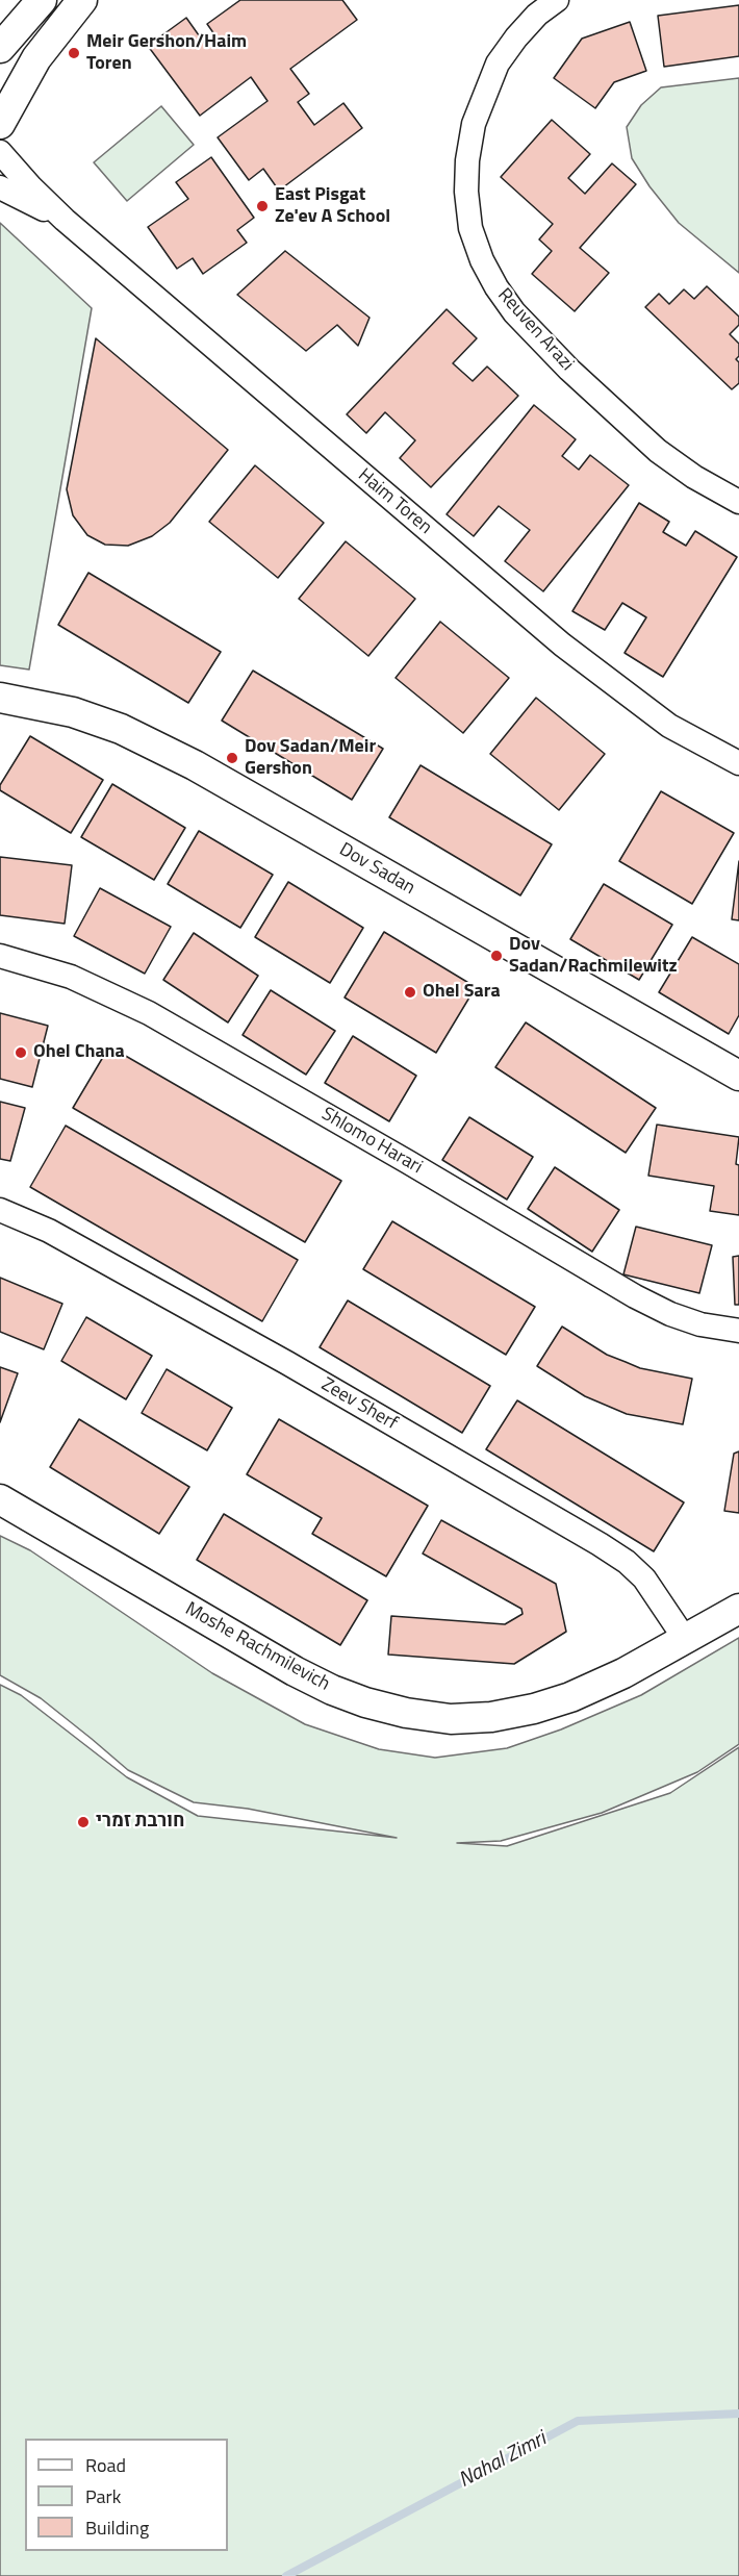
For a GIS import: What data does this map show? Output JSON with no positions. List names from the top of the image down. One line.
{"streets":{"street":["Reuven Arazi","Haim Toren","Dov Sadan","Shlomo Harari","Zeev Sherf","Moshe Rachmilevich"]},"crossings":[["Zeev Sherf","Moshe Rachmilevich"]],"water":["Nahal Zimri"],"places":["Meir Gershon/Haim Toren","East Pisgat Ze'ev A School","Dov Sadan/Meir Gershon","Dov Sadan/Rachmilewitz","Ohel Sara","Ohel Chana","חורבת זמרי"],"legend":["Road","Park","Building"]}
